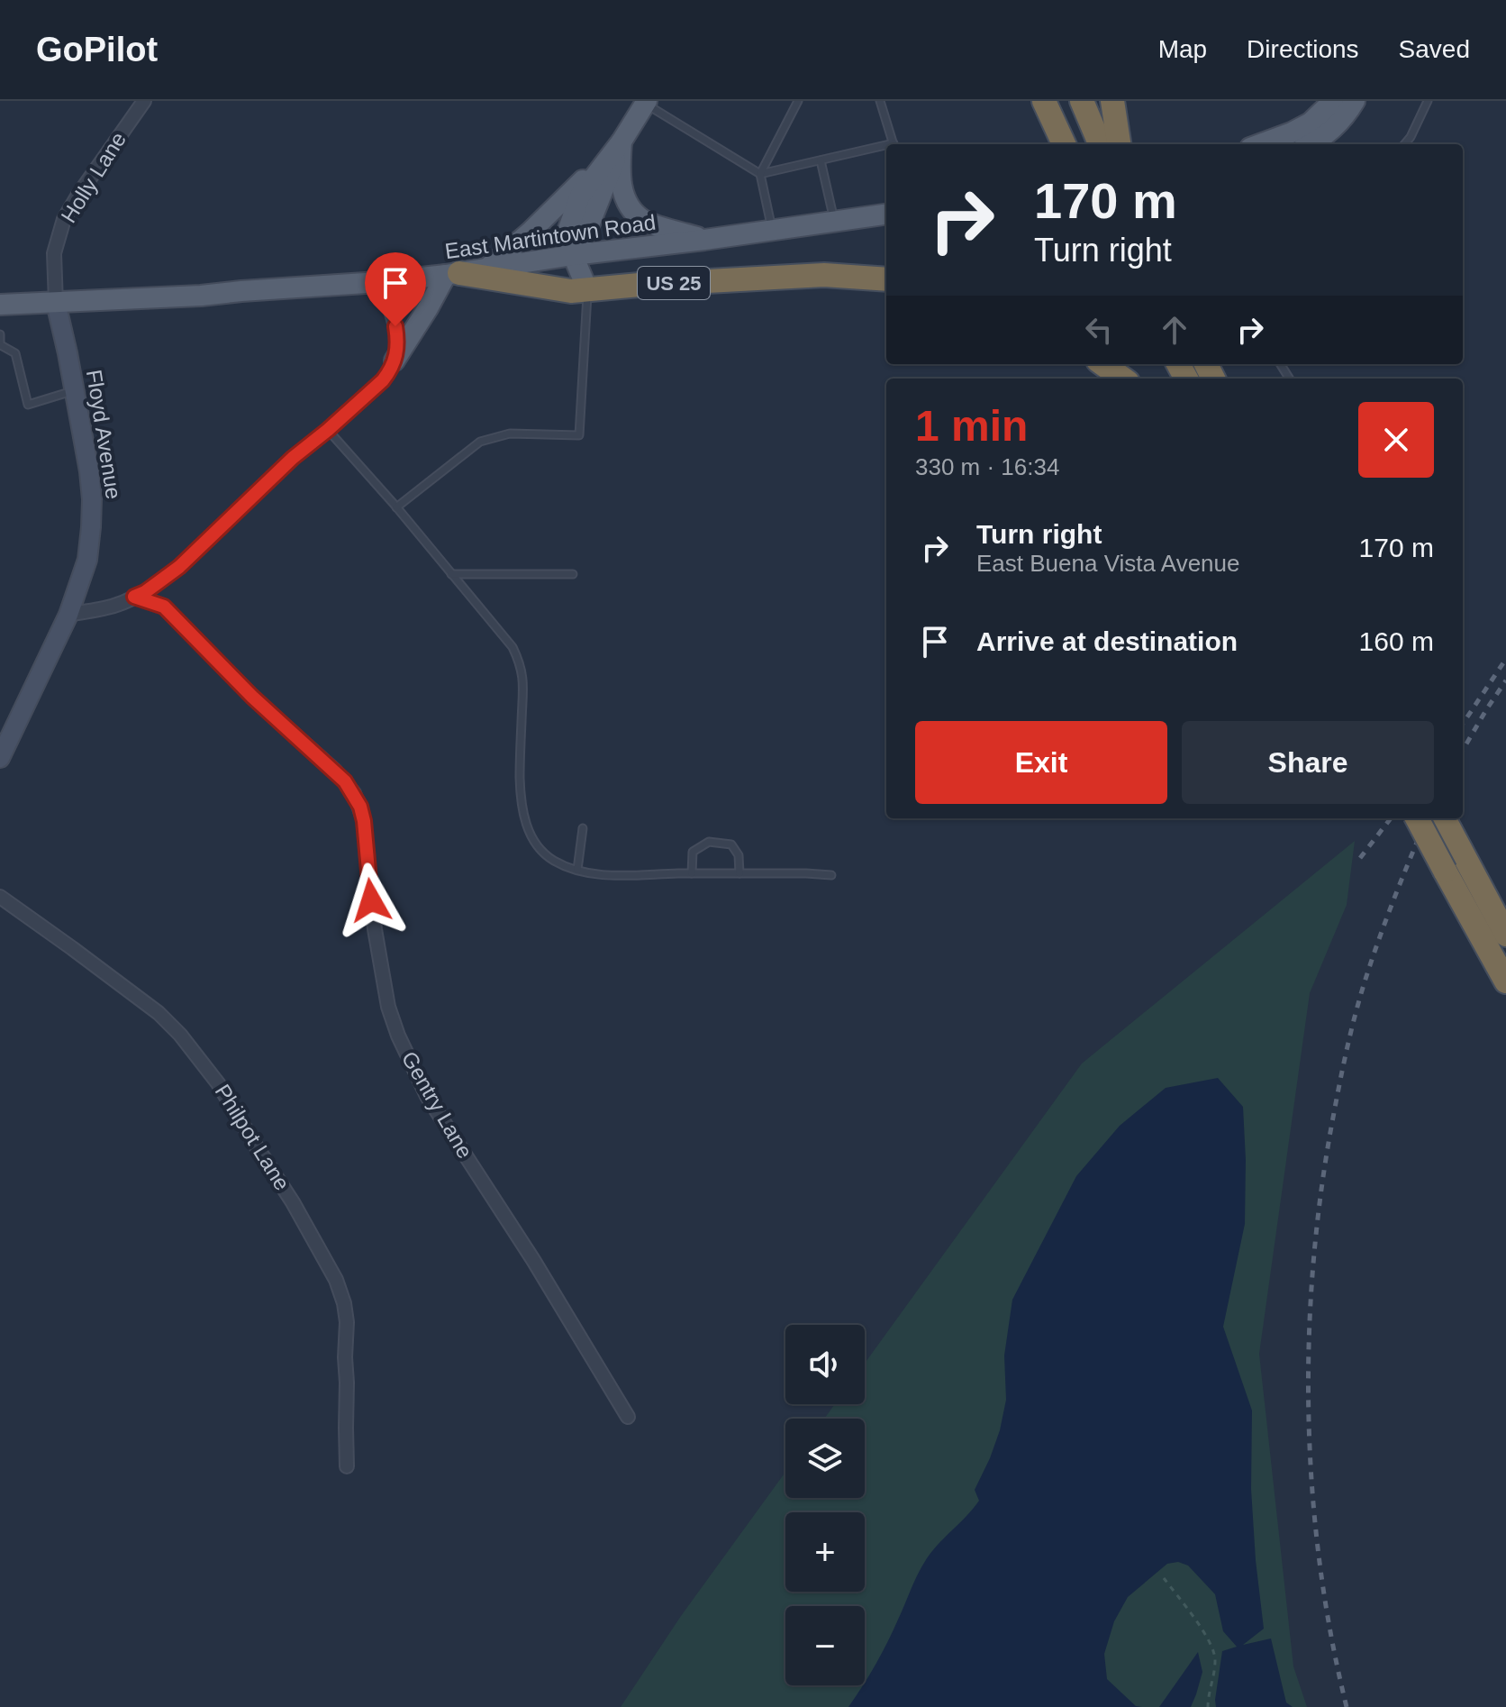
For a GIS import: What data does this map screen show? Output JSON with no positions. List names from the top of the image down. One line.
{"streets":{"highway":["US 25"],"main road":["East Martintown Road","Floyd Avenue"],"street":["Holly Lane","Gentry Lane","Philpot Lane"]},"crossings":[["Holly Lane","East Martintown Road"],["Holly Lane","Floyd Avenue"],["East Martintown Road","US 25"],["East Martintown Road","Floyd Avenue"]],"page":{"header":"GoPilot","nav":["Map","Directions","Saved"],"turn":["170 m","Turn right"],"heading":["1 min","330 m · 16:34"],"list":[{"name":"Turn right","note":"East Buena Vista Avenue","value":"170 m"},{"name":"Arrive at destination","value":"160 m"}],"buttons":["Exit","Share"],"map_buttons":["+","−"]}}
